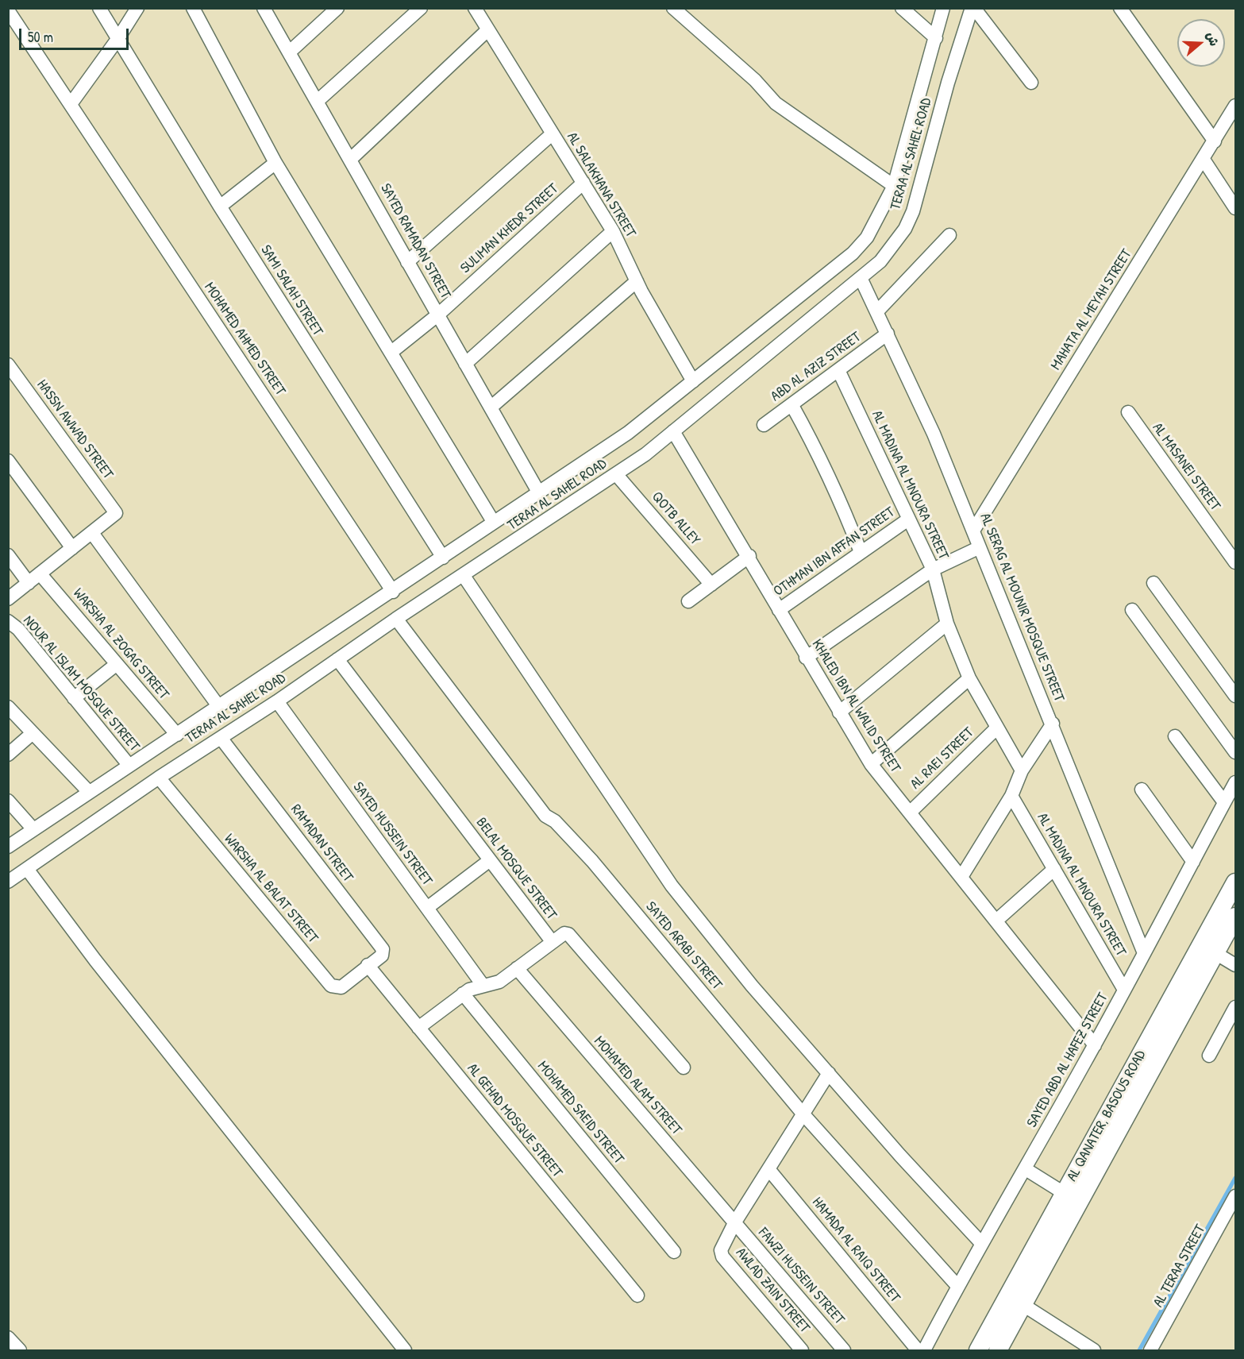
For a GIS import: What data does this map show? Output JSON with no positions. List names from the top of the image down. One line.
{"streets":{"main road":["AL QANATER, BASOUS ROAD"],"street":["TERAA AL SAHEL ROAD","AL SALAKHANA STREET","SULIMAN KHEDR STREET","SAYED RAMADAN STREET","SAMI SALAH STREET","MAHATA AL MEYAH STREET","MOHAMED AHMED STREET","ABD AL AZIZ STREET","HASSN AWWAD STREET","AL MASANEI STREET","AL MADINA AL MNOURA STREET","QOTB ALLEY","OTHMAN IBN AFFAN STREET","AL SERAG AL MOUNIR MOSQUE STREET","WARSHA AL ZOGAG STREET","NOUR AL ISLAM MOSQUE STREET","KHALED IBN AL WALID STREET","AL RAEI STREET","SAYED HUSSEIN STREET","RAMADAN STREET","BELAL MOSQUE STREET","WARSHA AL BALAT STREET","SAYED ARABI STREET","SAYED ABD AL HAFEZ STREET","MOHAMED ALAM STREET","MOHAMED SAEID STREET","AL GEHAD MOSQUE STREET","HAMADA AL RAIQ STREET","AL TERAA STREET","FAWZI HUSSEIN STREET","AWLAD ZAIN STREET"]},"crossings":[["TERAA AL SAHEL ROAD","AL SALAKHANA STREET"],["TERAA AL SAHEL ROAD","SAYED RAMADAN STREET"],["TERAA AL SAHEL ROAD","SAMI SALAH STREET"],["TERAA AL SAHEL ROAD","MOHAMED AHMED STREET"],["TERAA AL SAHEL ROAD","QOTB ALLEY"],["TERAA AL SAHEL ROAD","AL SERAG AL MOUNIR MOSQUE STREET"],["TERAA AL SAHEL ROAD","WARSHA AL ZOGAG STREET"],["TERAA AL SAHEL ROAD","NOUR AL ISLAM MOSQUE STREET"],["TERAA AL SAHEL ROAD","KHALED IBN AL WALID STREET"],["TERAA AL SAHEL ROAD","SAYED HUSSEIN STREET"],["TERAA AL SAHEL ROAD","RAMADAN STREET"],["TERAA AL SAHEL ROAD","BELAL MOSQUE STREET"],["TERAA AL SAHEL ROAD","WARSHA AL BALAT STREET"],["TERAA AL SAHEL ROAD","SAYED ARABI STREET"],["AL SALAKHANA STREET","SULIMAN KHEDR STREET"],["SULIMAN KHEDR STREET","SAYED RAMADAN STREET"],["MAHATA AL MEYAH STREET","AL SERAG AL MOUNIR MOSQUE STREET"],["ABD AL AZIZ STREET","AL MADINA AL MNOURA STREET"],["ABD AL AZIZ STREET","AL SERAG AL MOUNIR MOSQUE STREET"],["AL MADINA AL MNOURA STREET","OTHMAN IBN AFFAN STREET"],["AL MADINA AL MNOURA STREET","AL RAEI STREET"],["AL MADINA AL MNOURA STREET","SAYED ABD AL HAFEZ STREET"],["OTHMAN IBN AFFAN STREET","KHALED IBN AL WALID STREET"],["AL SERAG AL MOUNIR MOSQUE STREET","SAYED ABD AL HAFEZ STREET"],["KHALED IBN AL WALID STREET","AL RAEI STREET"],["KHALED IBN AL WALID STREET","SAYED ABD AL HAFEZ STREET"],["RAMADAN STREET","WARSHA AL BALAT STREET"],["RAMADAN STREET","AL GEHAD MOSQUE STREET"],["WARSHA AL BALAT STREET","AL GEHAD MOSQUE STREET"],["SAYED ARABI STREET","SAYED ABD AL HAFEZ STREET"],["MOHAMED ALAM STREET","FAWZI HUSSEIN STREET"],["MOHAMED ALAM STREET","AWLAD ZAIN STREET"],["FAWZI HUSSEIN STREET","AWLAD ZAIN STREET"]],"scale_bar":"50 m","north":"right"}
